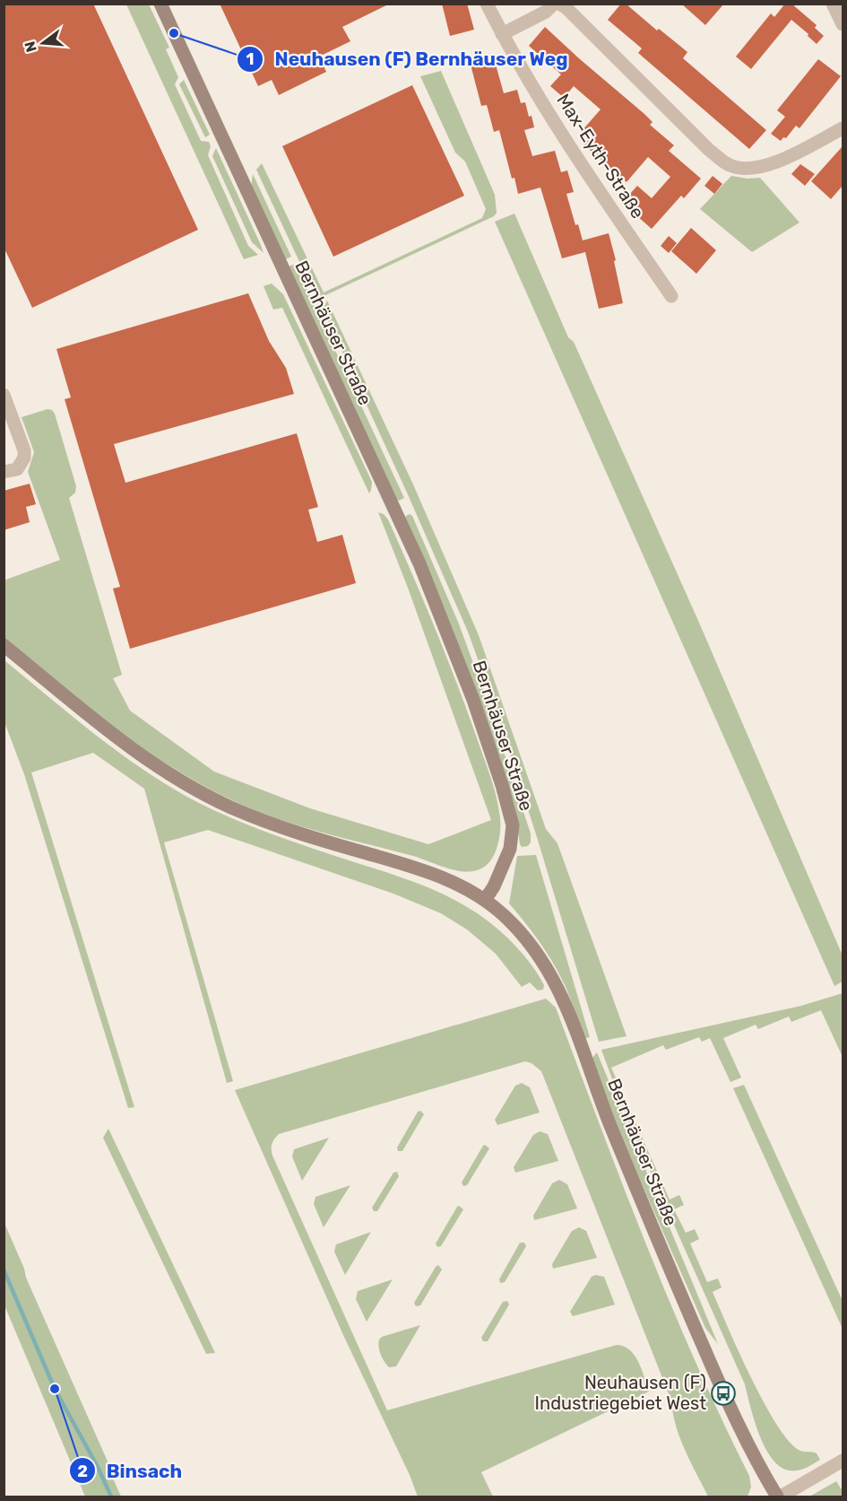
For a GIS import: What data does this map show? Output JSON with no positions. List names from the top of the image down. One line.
{"streets":{"main road":["Bernhäuser Straße"],"street":["Max-Eyth-Straße"]},"places":{"other":["Neuhausen (F) Bernhäuser Weg","Binsach"],"bus stop":["Neuhausen (F) Industriegebiet West"]},"north":"left"}
